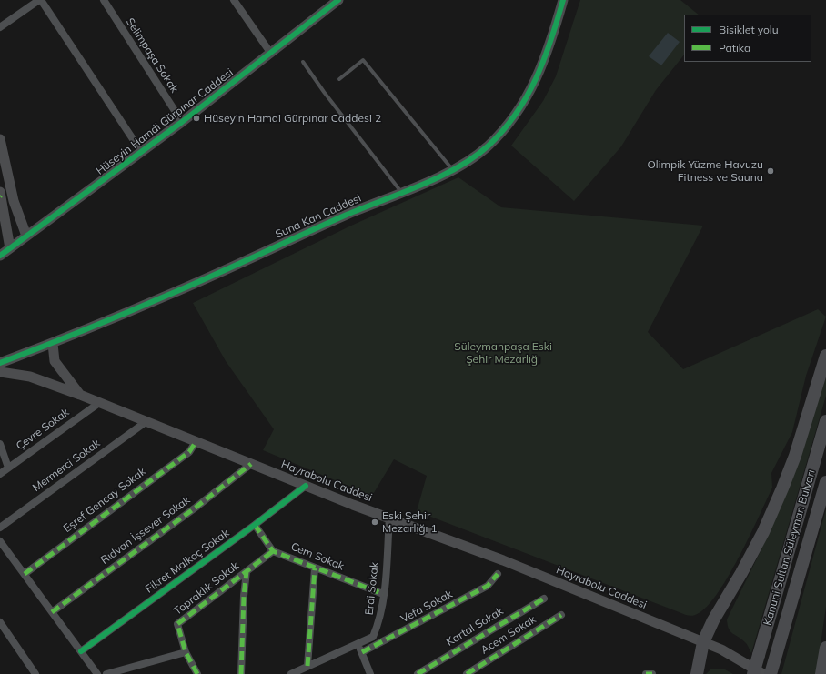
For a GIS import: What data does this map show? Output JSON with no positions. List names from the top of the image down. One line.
{"streets":{"highway":["Kanuni Sultan Süleyman Bulvarı"],"street":["Selimpaşa Sokak","Hüseyin Hamdi Gürpınar Caddesi","Suna Kan Caddesi","Çevre Sokak","Mermerci Sokak","Hayrabolu Caddesi","Eşref Gencay Sokak","Rıdvan İşsever Sokak","Cem Sokak","Fikret Malkoç Sokak","Topraklık Sokak","Erdi Sokak","Vefa Sokak","Kartal Sokak","Acem Sokak"]},"crossings":[["Selimpaşa Sokak","Hüseyin Hamdi Gürpınar Caddesi"],["Çevre Sokak","Hayrabolu Caddesi"],["Mermerci Sokak","Hayrabolu Caddesi"],["Hayrabolu Caddesi","Eşref Gencay Sokak"],["Hayrabolu Caddesi","Rıdvan İşsever Sokak"],["Hayrabolu Caddesi","Fikret Malkoç Sokak"],["Hayrabolu Caddesi","Erdi Sokak"],["Cem Sokak","Fikret Malkoç Sokak"],["Cem Sokak","Topraklık Sokak"],["Cem Sokak","Erdi Sokak"]],"parks":["Süleymanpaşa Eski Şehir Mezarlığı"],"places":["Hüseyin Hamdi Gürpınar Caddesi 2","Olimpik Yüzme Havuzu Fitness ve Sauna","Eski Şehir Mezarlığı 1"],"legend":["Bisiklet yolu","Patika"]}
